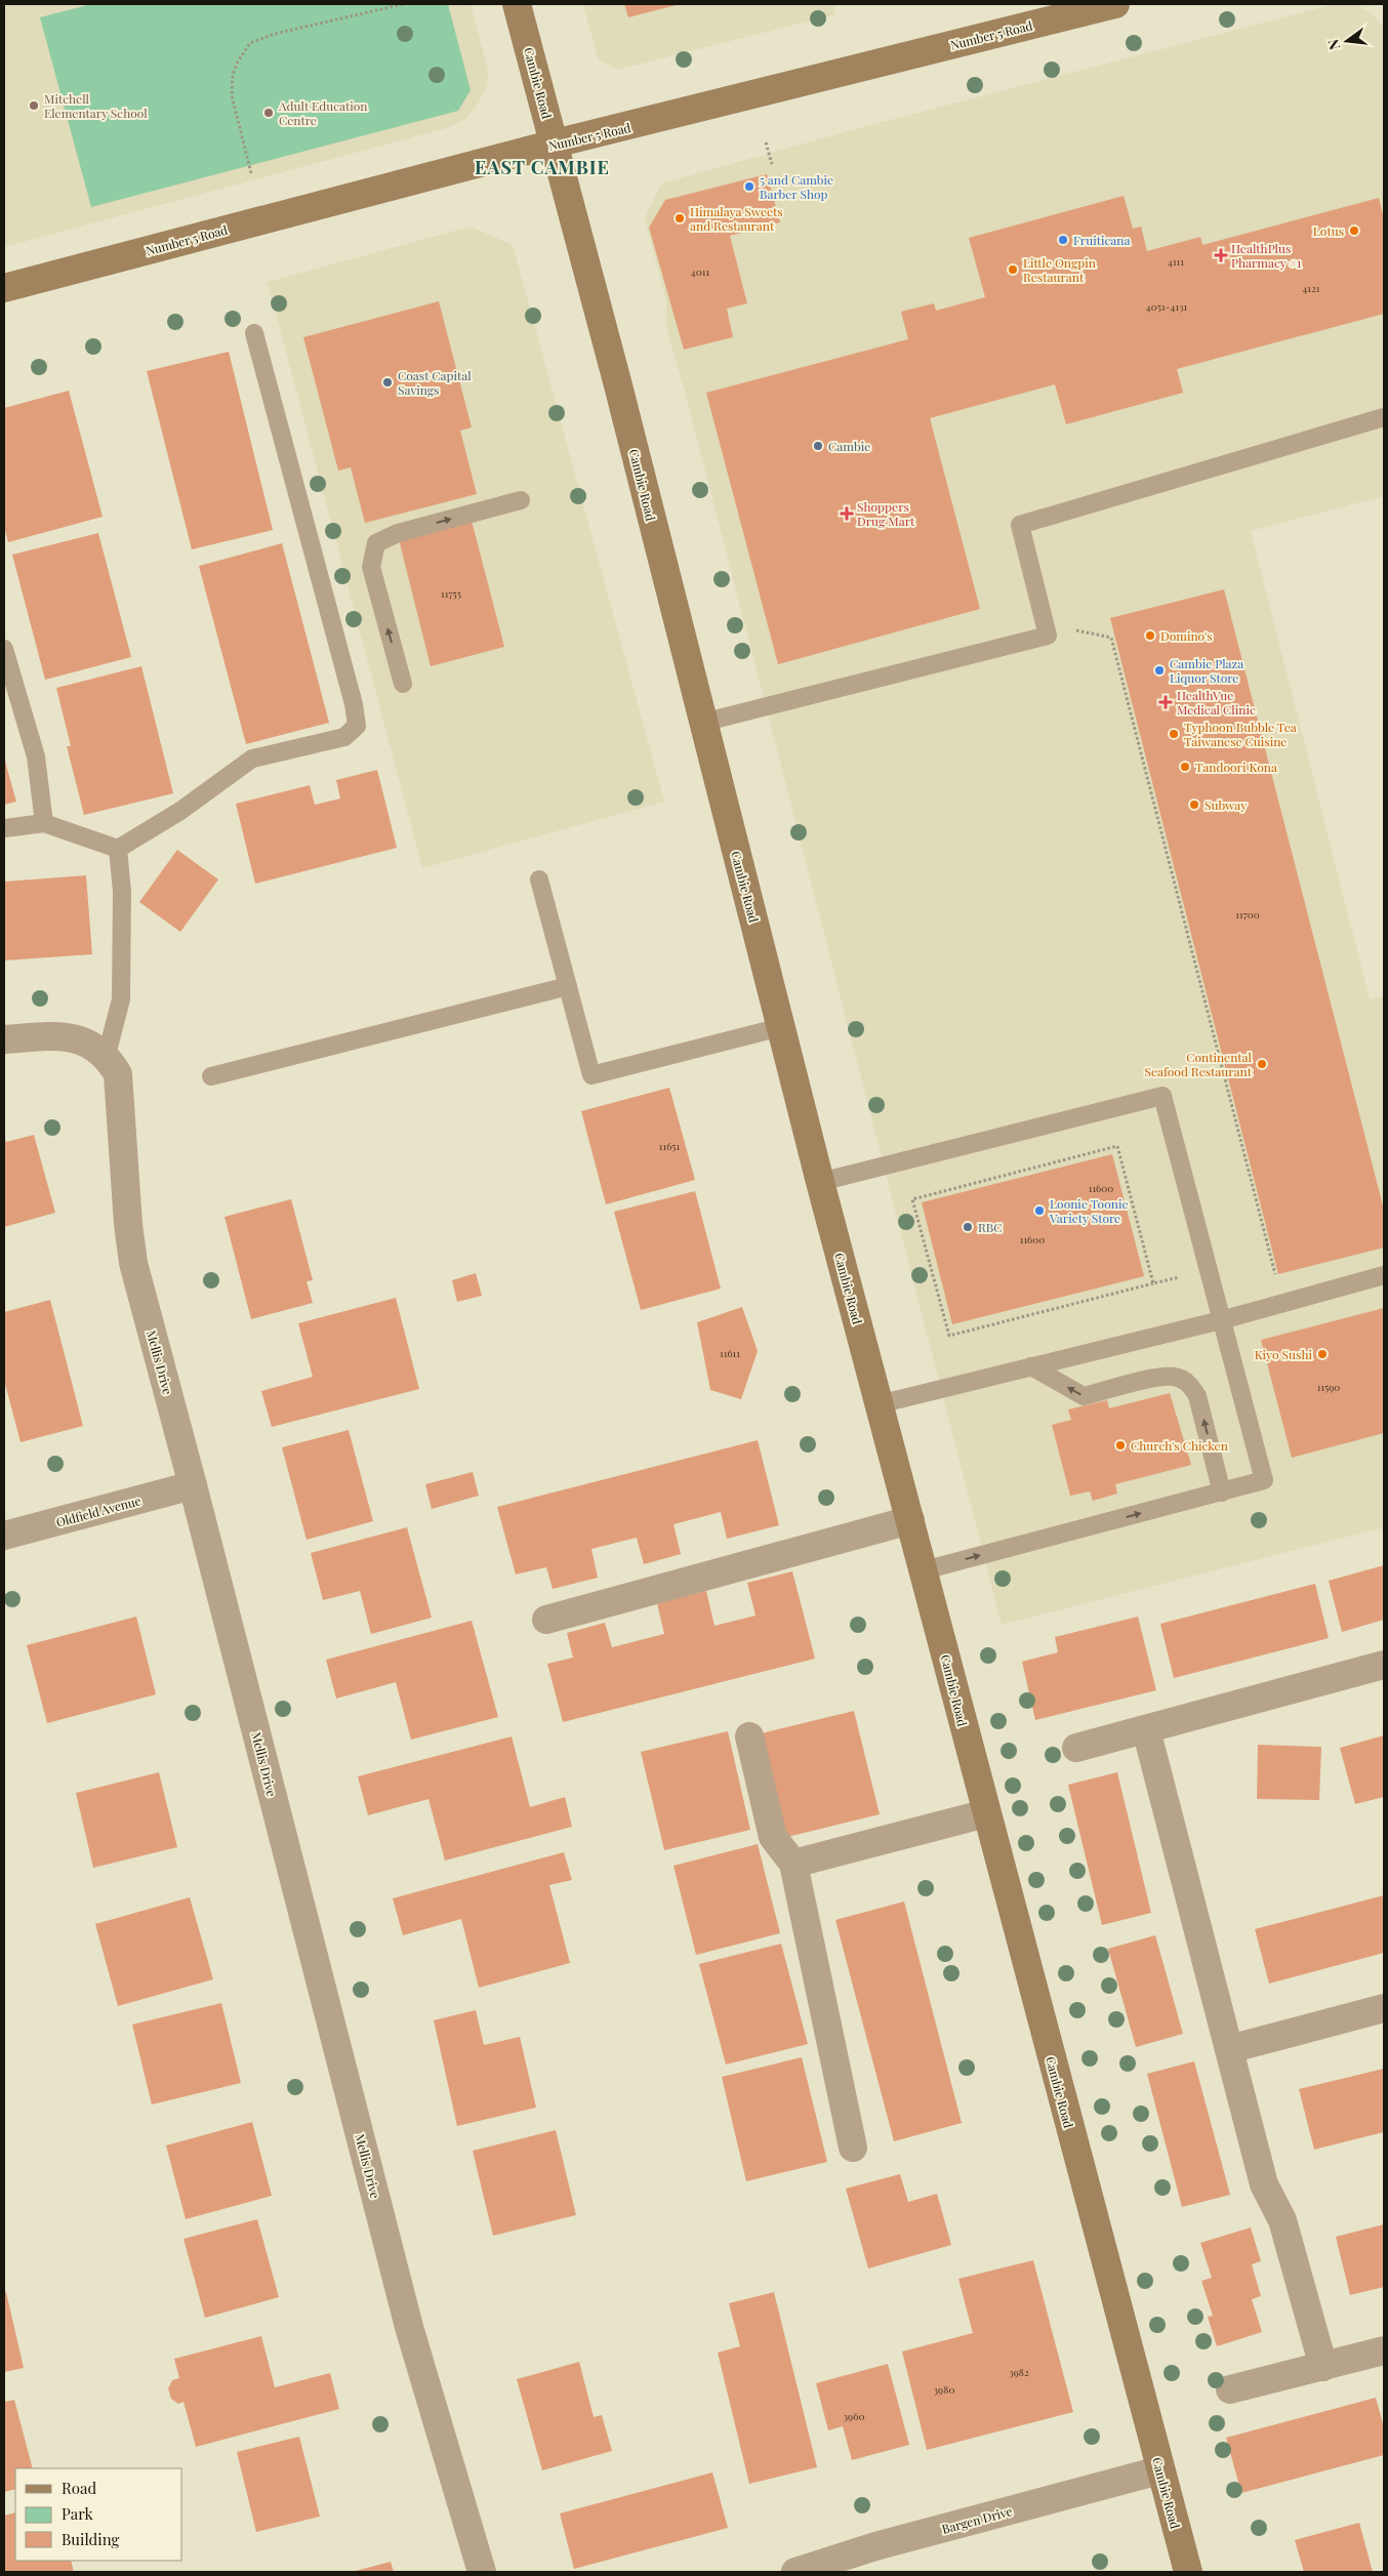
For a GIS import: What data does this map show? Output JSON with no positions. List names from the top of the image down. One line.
{"streets":{"main road":["Number 5 Road","Cambie Road"],"street":["Mellis Drive","Oldfield Avenue","Bargen Drive"]},"crossings":[["Number 5 Road","Cambie Road"],["Cambie Road","Bargen Drive"],["Mellis Drive","Oldfield Avenue"]],"districts":["EAST CAMBIE"],"places":{"other":["Mitchell Elementary School","Adult Education Centre","5 and Cambie Barber Shop","Himalaya Sweets and Restaurant","Lotus","Fruiticana","Little Ongpin Restaurant","Coast Capital Savings","Cambie","Domino's","Cambie Plaza Liquor Store","Typhoon Bubble Tea Taiwanese Cuisine","Tandoori Kona","Subway","Continental Seafood Restaurant","Loonie Toonie Variety Store","RBC","Kiyo Sushi","Church's Chicken"],"health":["HealthPlus Pharmacy #1","Shoppers Drug Mart","HealthVue Medical Clinic"]},"house_numbers":["4111","4011","4121","4051-4131","11755","11700","11651","11600","11600","11611","11590","3982","3980","3960"],"legend":["Road","Park","Building"],"north":"left"}
